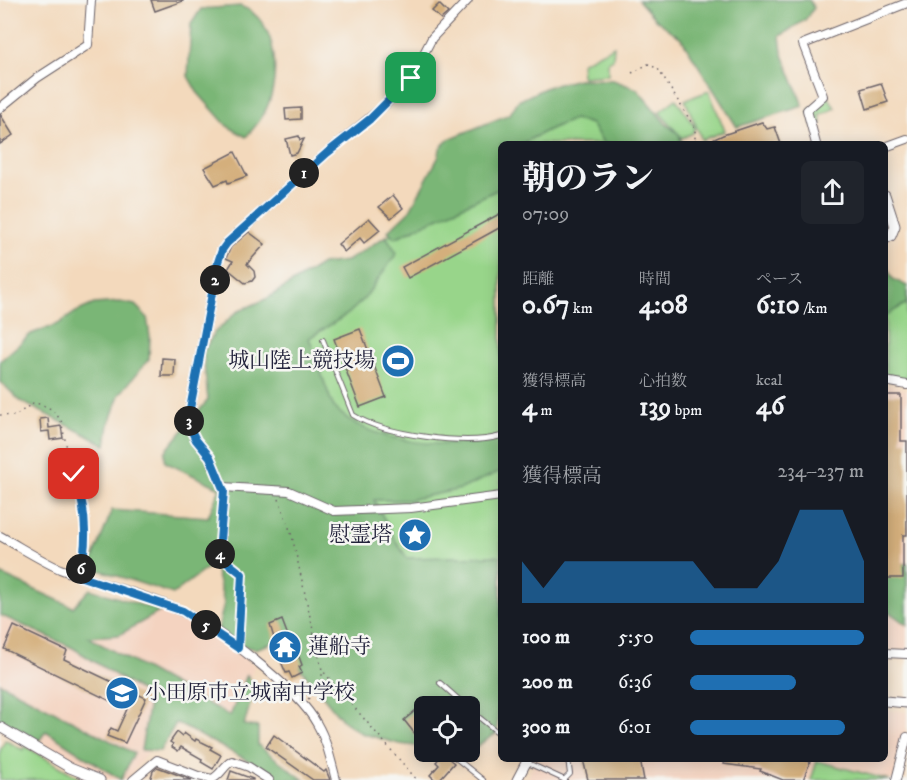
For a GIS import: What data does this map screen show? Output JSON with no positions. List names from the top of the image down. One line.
{"places":{"sports":["城山陸上競技場"],"place":["慰霊塔"],"temple":["蓮船寺"],"school or university":["小田原市立城南中学校"]},"page":{"heading":["朝のラン","07:09"],"pins":["1","2","3","4","6","5"],"stats":[["距離","0.67 km"],["時間","4:08"],["ペース","6:10 /km"],["獲得標高","4 m"],["心拍数","139 bpm"],["kcal","46"]],"chart":["獲得標高","234–237 m"],"list":[{"name":"100 m","note":"5:50"},{"name":"200 m","note":"6:36"},{"name":"300 m","note":"6:01"}]}}
